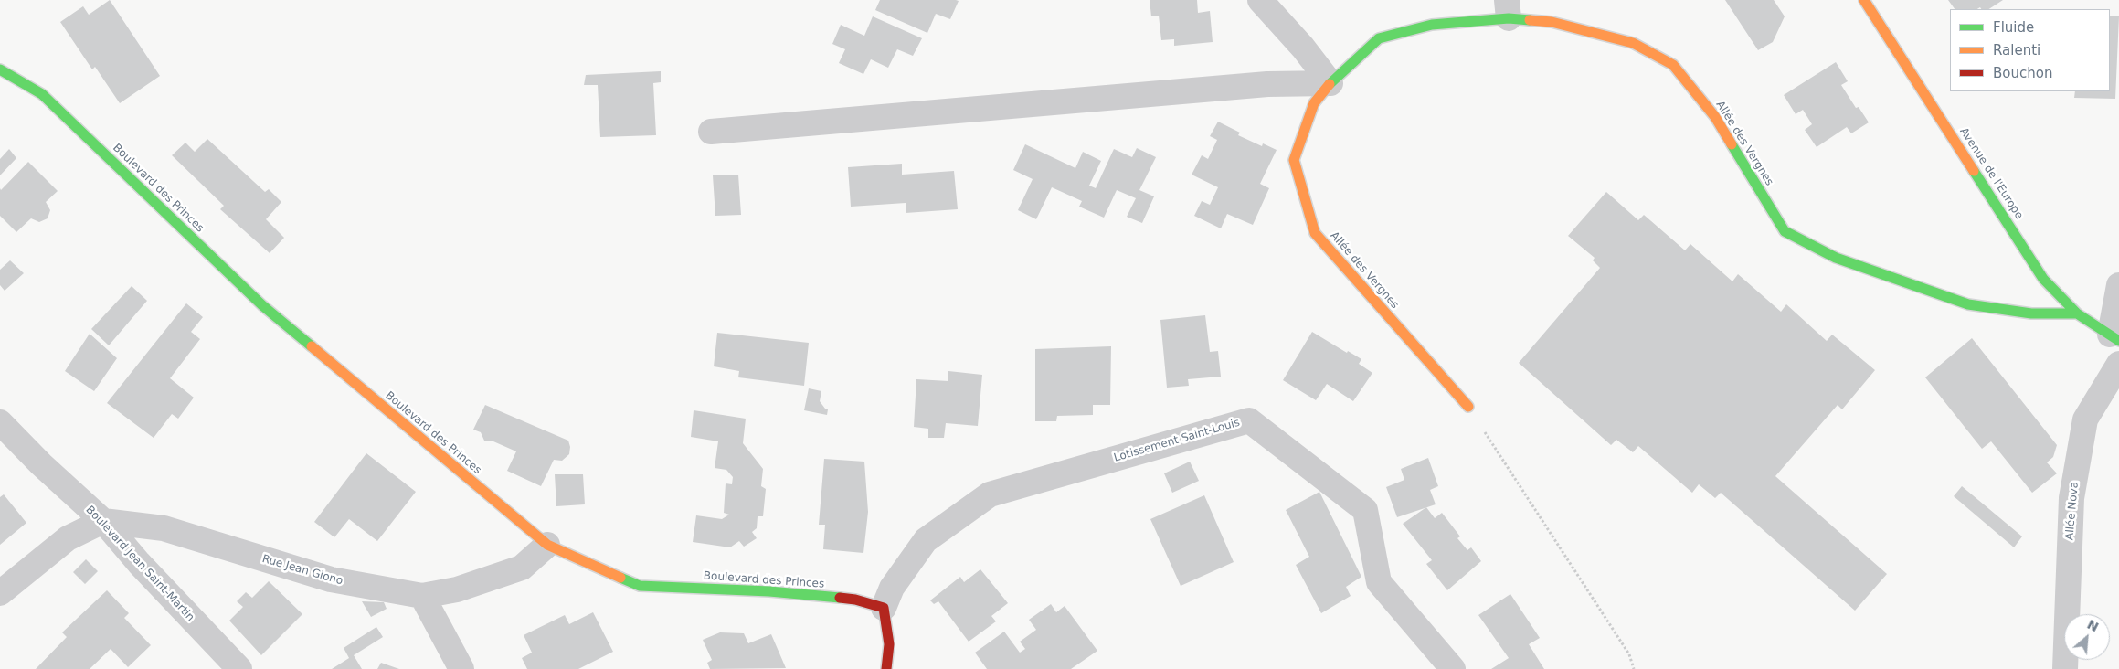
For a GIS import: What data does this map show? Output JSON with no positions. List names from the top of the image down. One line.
{"streets":{"street":["Allée des Vergnes","Avenue de l'Europe","Boulevard des Princes","Lotissement Saint-Louis","Allée Nova","Boulevard Jean Saint-Martin","Rue Jean Giono"]},"crossings":[["Allée des Vergnes","Avenue de l'Europe"],["Boulevard des Princes","Lotissement Saint-Louis"],["Boulevard des Princes","Rue Jean Giono"],["Boulevard Jean Saint-Martin","Rue Jean Giono"]],"legend":["Fluide","Ralenti","Bouchon"],"north":"top right"}
